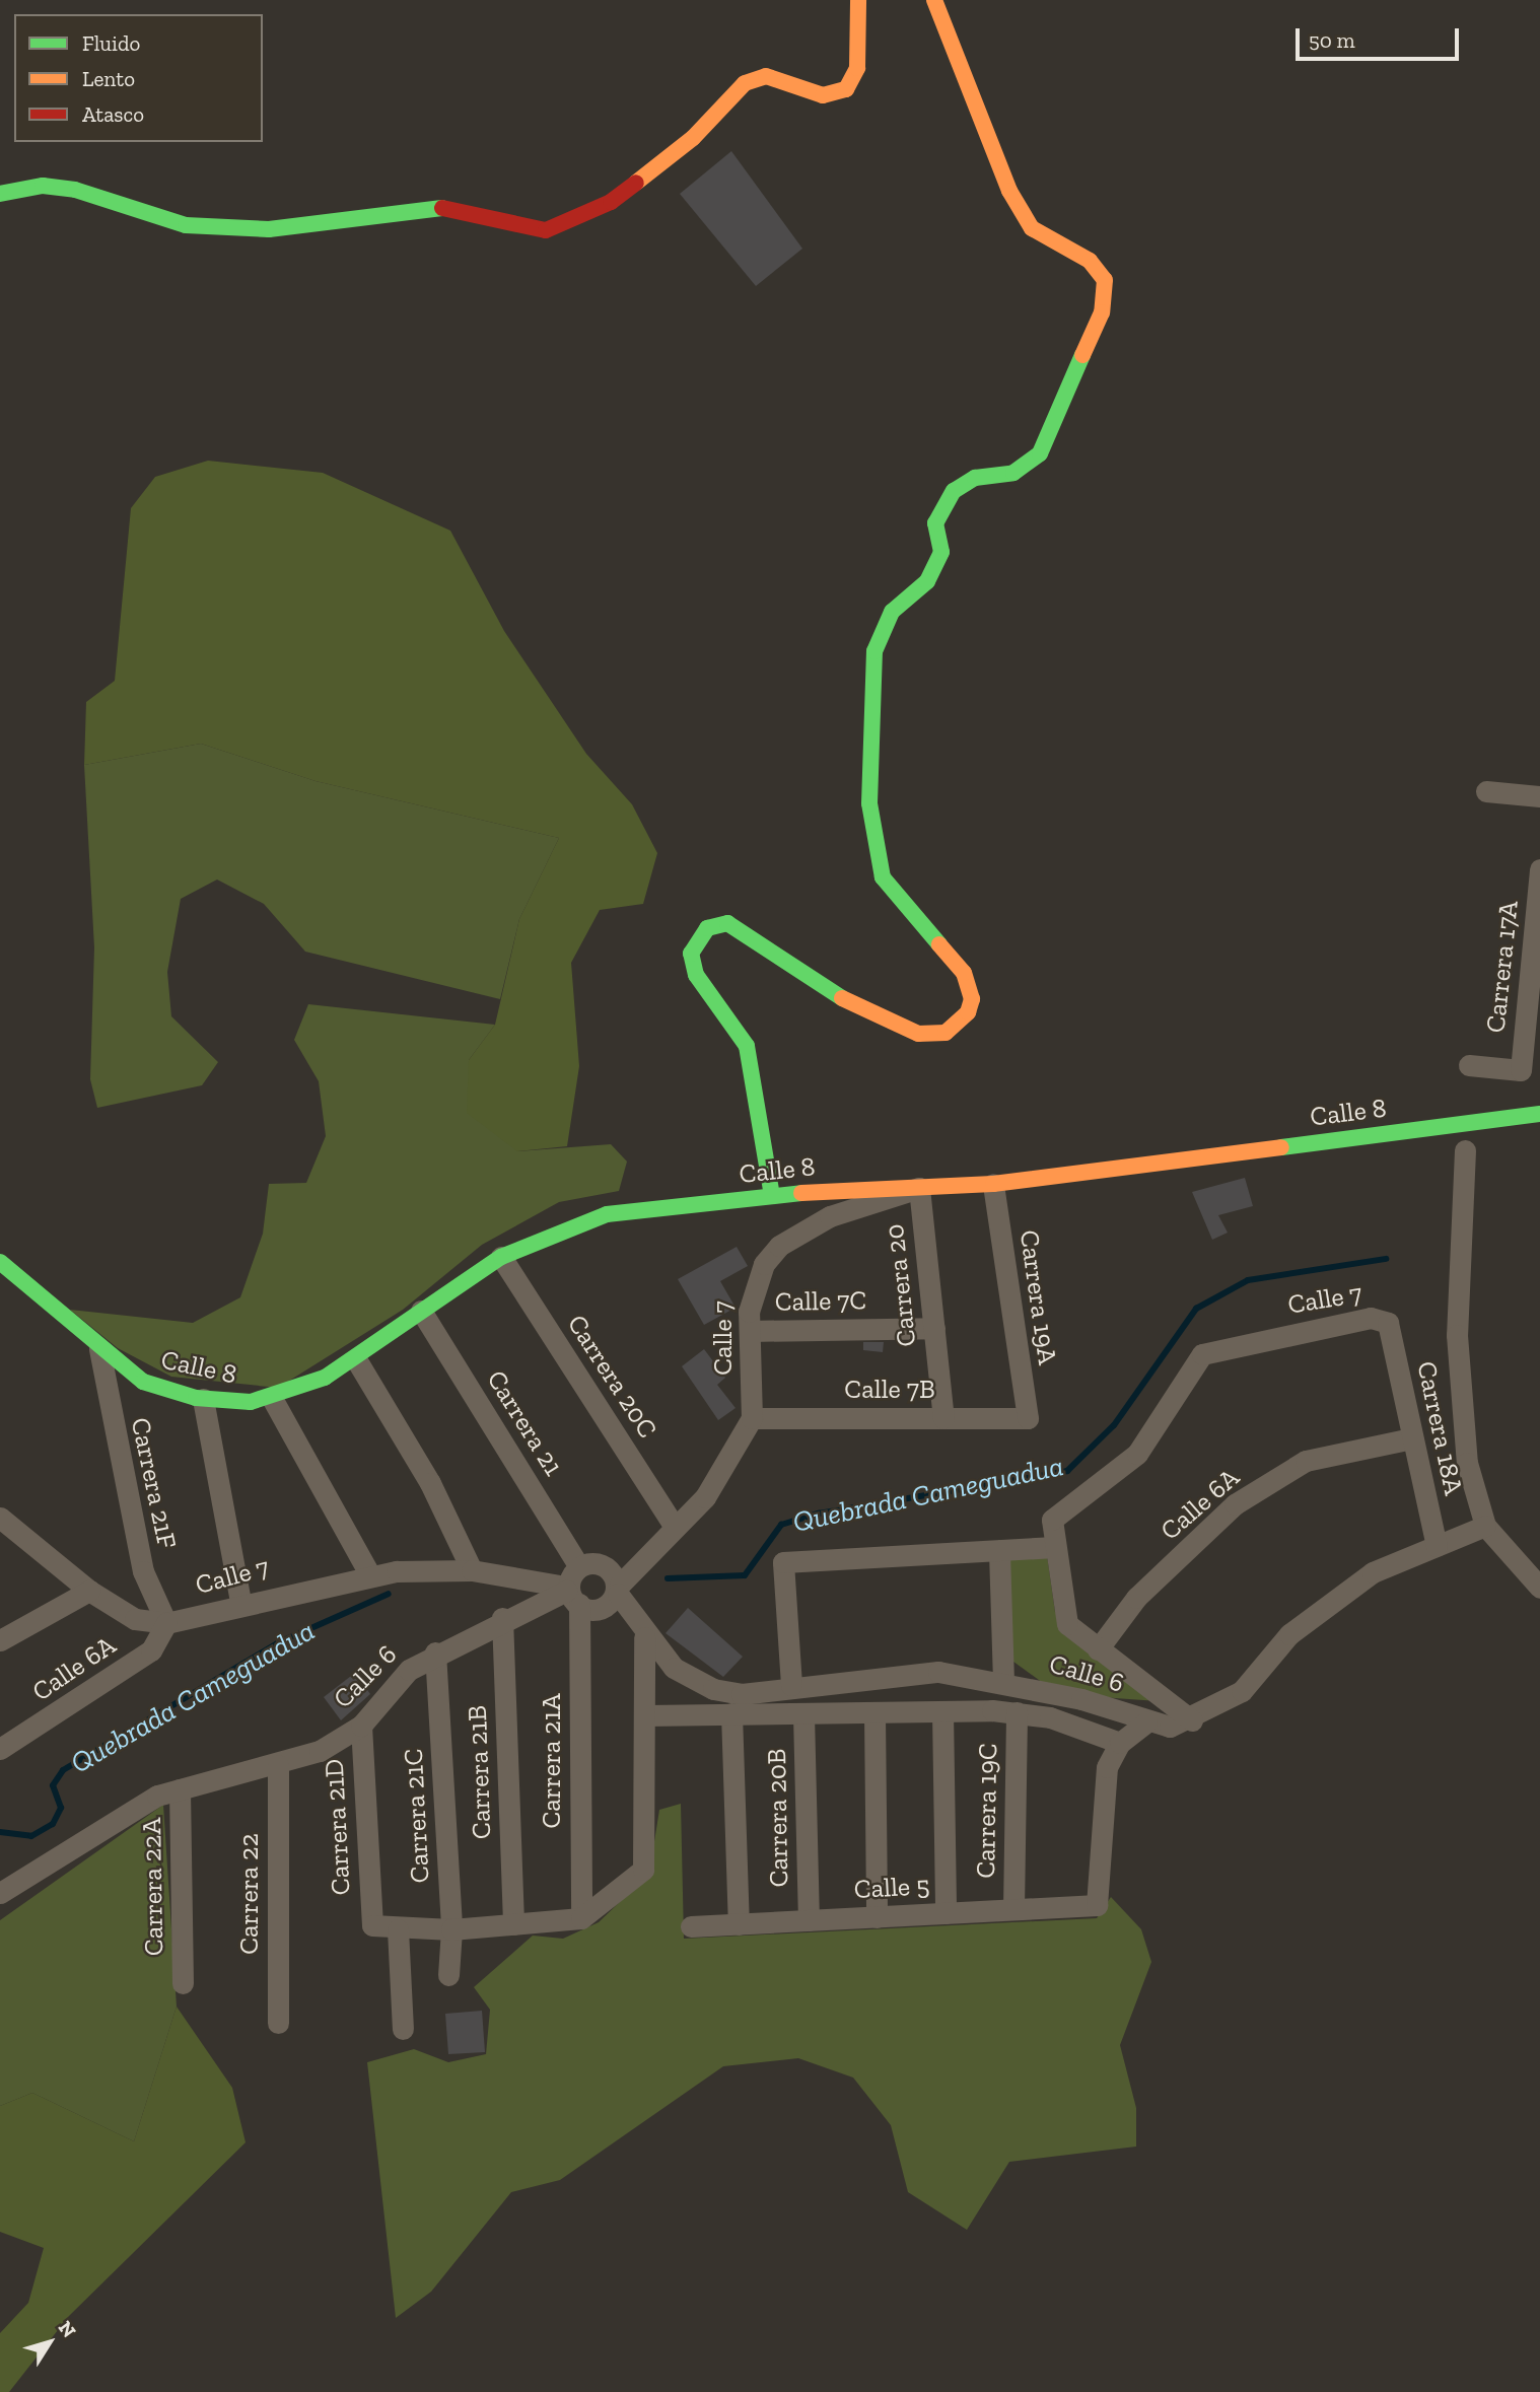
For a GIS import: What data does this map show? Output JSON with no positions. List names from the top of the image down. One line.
{"streets":{"street":["Carrera 17A","Calle 8","Carrera 20","Carrera 19A","Calle 7","Calle 7C","Carrera 20C","Calle 7B","Carrera 21","Carrera 18A","Carrera 21F","Calle 6A","Calle 6","Carrera 21A","Carrera 21B","Carrera 19C","Carrera 21C","Carrera 20B","Carrera 21D","Carrera 22A","Calle 5","Carrera 22"]},"crossings":[["Calle 8","Carrera 20"],["Calle 8","Carrera 19A"],["Calle 8","Calle 7"],["Calle 8","Carrera 20C"],["Calle 8","Carrera 21"],["Calle 8","Carrera 21F"],["Carrera 20","Calle 7"],["Carrera 20","Calle 7C"],["Carrera 20","Calle 7B"],["Carrera 19A","Calle 7B"],["Calle 7","Calle 7C"],["Calle 7","Carrera 20C"],["Calle 7","Calle 7B"],["Calle 7","Carrera 18A"],["Calle 7","Carrera 21F"],["Calle 7","Calle 6A"],["Calle 7","Calle 6"],["Calle 7","Carrera 21A"],["Carrera 18A","Calle 6A"],["Carrera 18A","Calle 6"],["Carrera 21F","Calle 6A"],["Calle 6","Carrera 21A"],["Calle 6","Carrera 21B"],["Calle 6","Carrera 21C"],["Calle 6","Carrera 21D"],["Calle 6","Carrera 22A"],["Calle 6","Carrera 22"],["Carrera 19C","Calle 5"],["Carrera 20B","Calle 5"]],"water":["Quebrada Cameguadua"],"legend":["Fluido","Lento","Atasco"],"scale_bar":"50 m","north":"top right"}
